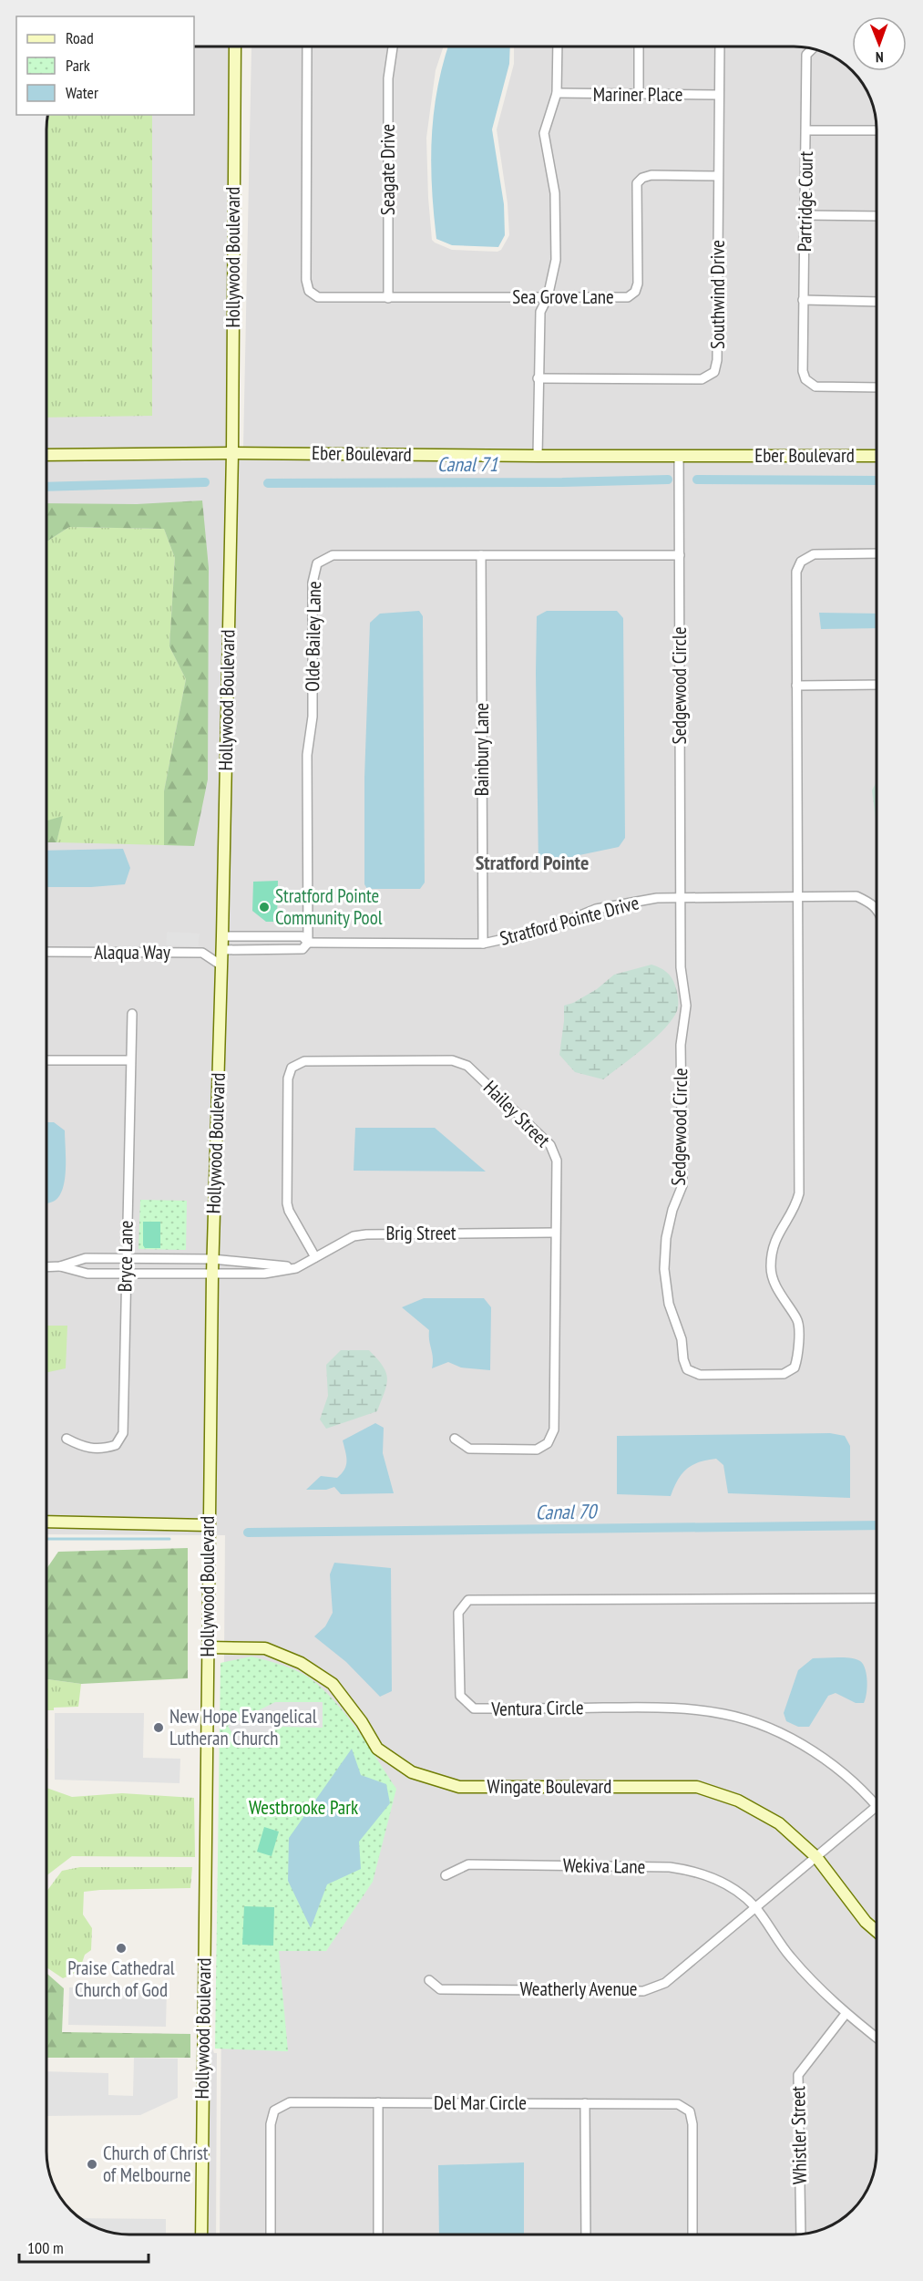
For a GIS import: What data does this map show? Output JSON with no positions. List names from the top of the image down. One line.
{"streets":{"street":["Mariner Place","Seagate Drive","Partridge Court","Hollywood Boulevard","Southwind Drive","Sea Grove Lane","Eber Boulevard","Olde Bailey Lane","Sedgewood Circle","Bainbury Lane","Stratford Pointe Drive","Alaqua Way","Hailey Street","Brig Street","Bryce Lane","Ventura Circle","Wingate Boulevard","Wekiva Lane","Weatherly Avenue","Del Mar Circle","Whistler Street"]},"crossings":[["Mariner Place","Southwind Drive"],["Seagate Drive","Sea Grove Lane"],["Hollywood Boulevard","Eber Boulevard"],["Hollywood Boulevard","Alaqua Way"],["Hollywood Boulevard","Brig Street"],["Hollywood Boulevard","Wingate Boulevard"],["Southwind Drive","Sea Grove Lane"],["Eber Boulevard","Sedgewood Circle"],["Olde Bailey Lane","Sedgewood Circle"],["Olde Bailey Lane","Bainbury Lane"],["Olde Bailey Lane","Stratford Pointe Drive"],["Sedgewood Circle","Stratford Pointe Drive"],["Bainbury Lane","Stratford Pointe Drive"],["Hailey Street","Brig Street"],["Brig Street","Bryce Lane"],["Ventura Circle","Weatherly Avenue"],["Wingate Boulevard","Weatherly Avenue"],["Wekiva Lane","Weatherly Avenue"]],"districts":["Stratford Pointe"],"water":["Canal 71","Canal 70"],"parks":["Westbrooke Park"],"places":["Stratford Pointe Community Pool","New Hope Evangelical Lutheran Church","Praise Cathedral Church of God","Church of Christ of Melbourne"],"legend":["Road","Park","Water"],"scale_bar":"100 m","north":"bottom"}
